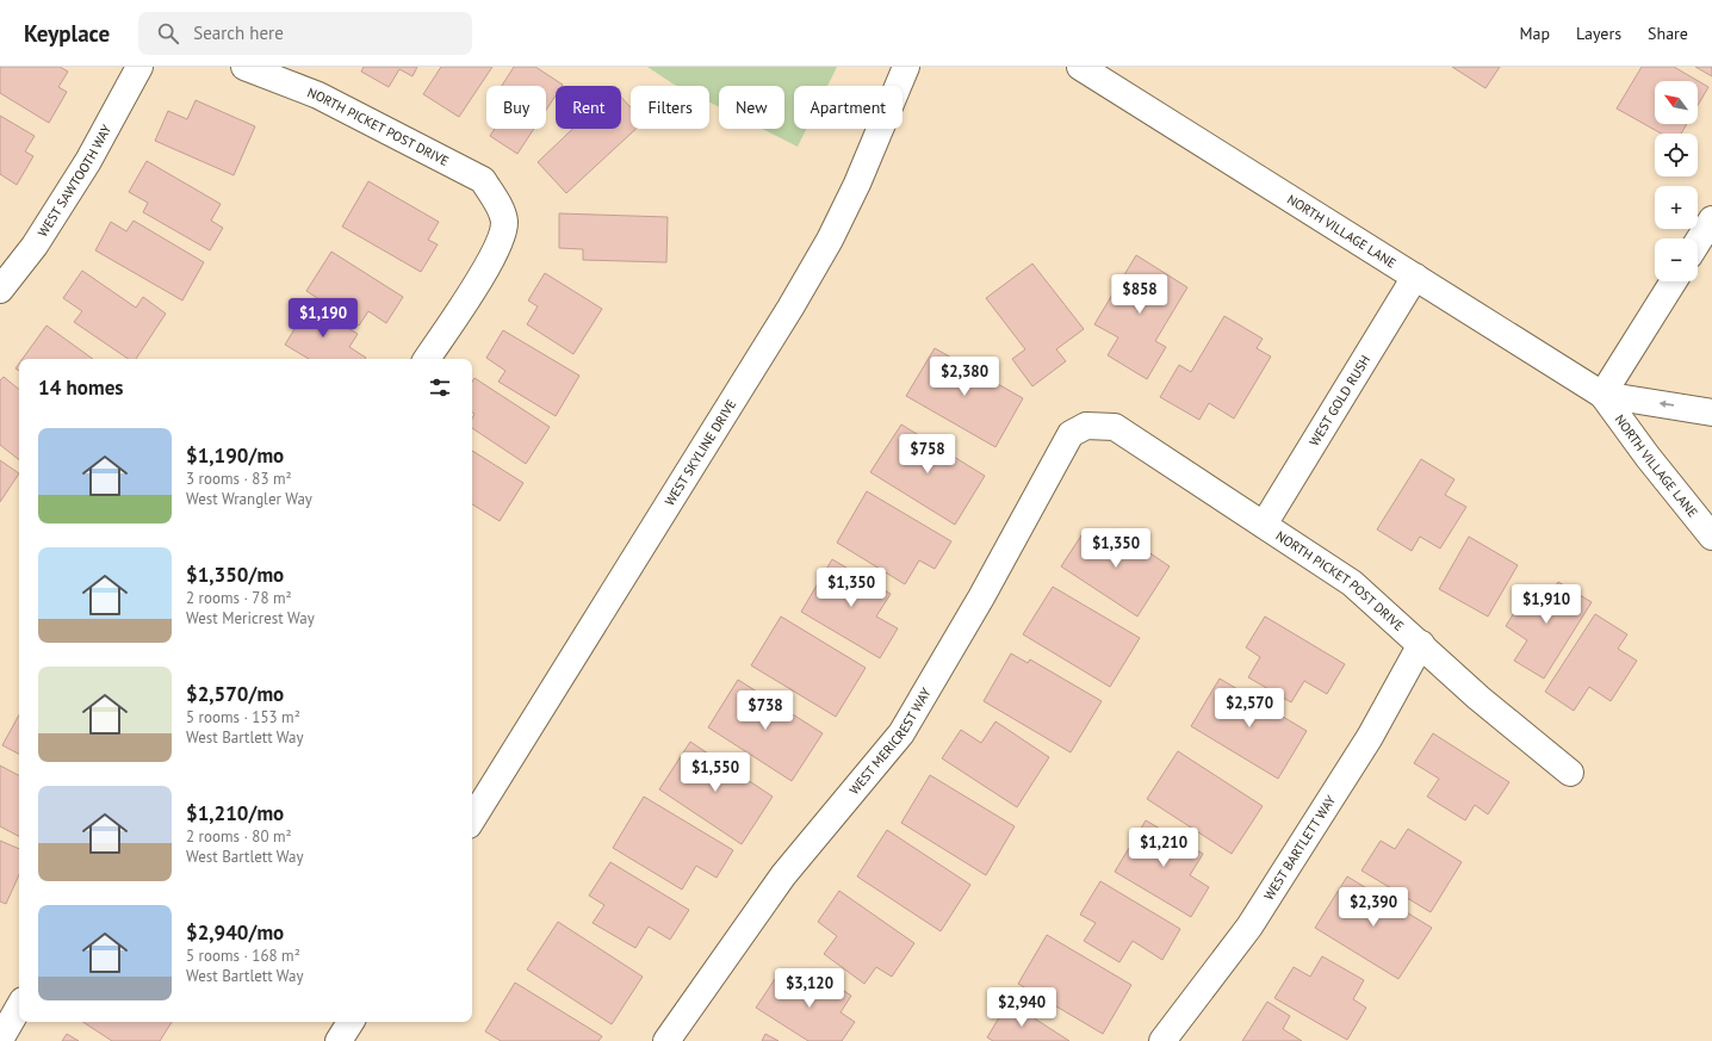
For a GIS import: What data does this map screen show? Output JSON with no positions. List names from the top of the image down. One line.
{"streets":{"street":["NORTH PICKET POST DRIVE","WEST SAWTOOTH WAY","NORTH VILLAGE LANE","WEST GOLD RUSH","WEST SKYLINE DRIVE","WEST MERICREST WAY","WEST BARTLETT WAY"]},"crossings":[["NORTH PICKET POST DRIVE","WEST GOLD RUSH"],["NORTH PICKET POST DRIVE","WEST MERICREST WAY"],["NORTH PICKET POST DRIVE","WEST BARTLETT WAY"],["NORTH VILLAGE LANE","WEST GOLD RUSH"]],"north":"top left","page":{"header":"Keyplace","search":"Search here","nav":["Map","Layers","Share"],"map_buttons":["+","−"],"chip":["Buy","Rent","Filters","New","Apartment"],"price":["$858","$1,190","$2,380","$758","$1,350","$1,350","$1,910","$2,570","$738","$1,550","$1,210","$2,390","$3,120","$2,940"],"heading":"14 homes","list":[{"name":"$1,190/mo","note":"3 rooms · 83 m² · West Wrangler Way"},{"name":"$1,350/mo","note":"2 rooms · 78 m² · West Mericrest Way"},{"name":"$2,570/mo","note":"5 rooms · 153 m² · West Bartlett Way"},{"name":"$1,210/mo","note":"2 rooms · 80 m² · West Bartlett Way"},{"name":"$2,940/mo","note":"5 rooms · 168 m² · West Bartlett Way"}]}}
